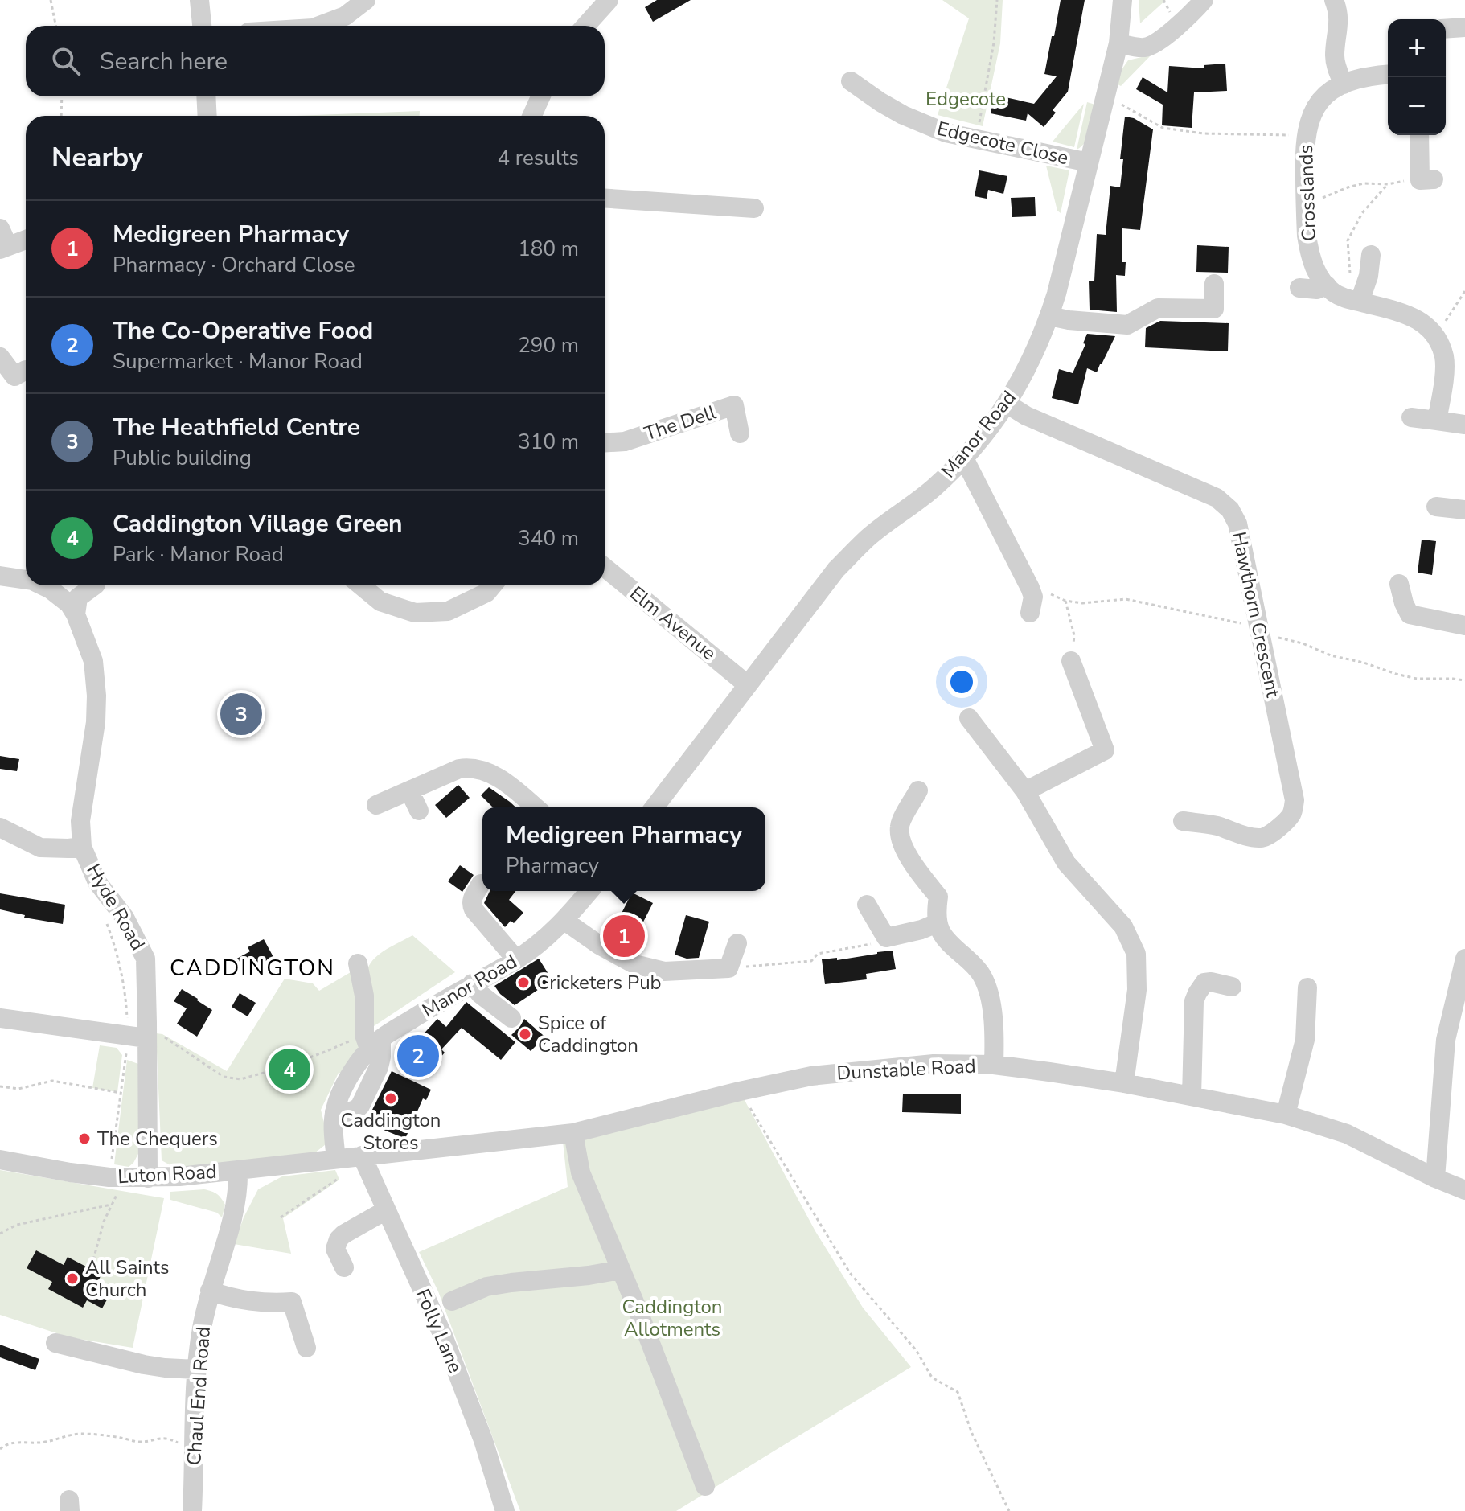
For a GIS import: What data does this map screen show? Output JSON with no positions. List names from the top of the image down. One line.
{"streets":{"street":["Edgecote Close","Crosslands","The Dell","Manor Road","Hawthorn Crescent","Elm Avenue","Hyde Road","Dunstable Road","Luton Road","Folly Lane","Chaul End Road"]},"crossings":[["Edgecote Close","Manor Road"],["Manor Road","Hawthorn Crescent"],["Manor Road","Elm Avenue"],["Manor Road","Dunstable Road"],["Manor Road","Luton Road"],["Hyde Road","Luton Road"],["Dunstable Road","Luton Road"],["Dunstable Road","Folly Lane"],["Luton Road","Chaul End Road"]],"districts":["CADDINGTON"],"parks":["Edgecote","Caddington Allotments"],"places":["Cricketers Pub","Spice of Caddington","Caddington Stores","The Chequers","All Saints Church"],"page":{"map_buttons":["+","−"],"search":"Search here","heading":["Nearby","4 results"],"list":[{"mark":"1","name":"Medigreen Pharmacy","note":"Pharmacy · Orchard Close","value":"180 m"},{"mark":"2","name":"The Co-Operative Food","note":"Supermarket · Manor Road","value":"290 m"},{"mark":"3","name":"The Heathfield Centre","note":"Public building","value":"310 m"},{"mark":"4","name":"Caddington Village Green","note":"Park · Manor Road","value":"340 m"}],"pins":["3","1","2","4"],"popup":["Medigreen Pharmacy","Pharmacy"]}}
